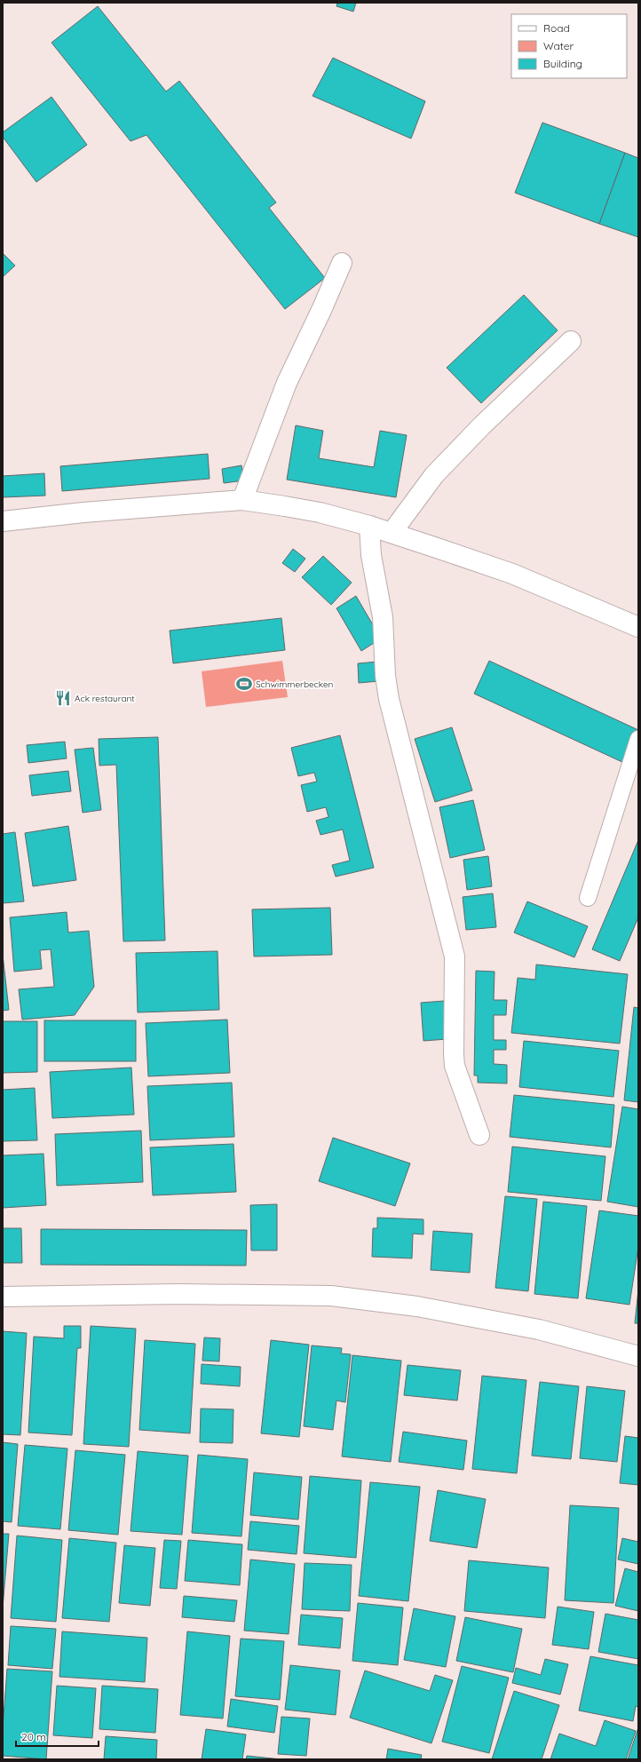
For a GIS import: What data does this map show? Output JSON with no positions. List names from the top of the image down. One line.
{"places":{"sports":["Schwimmerbecken"],"restaurant":["Ack restaurant"]},"legend":["Road","Water","Building"],"scale_bar":"20 m"}
